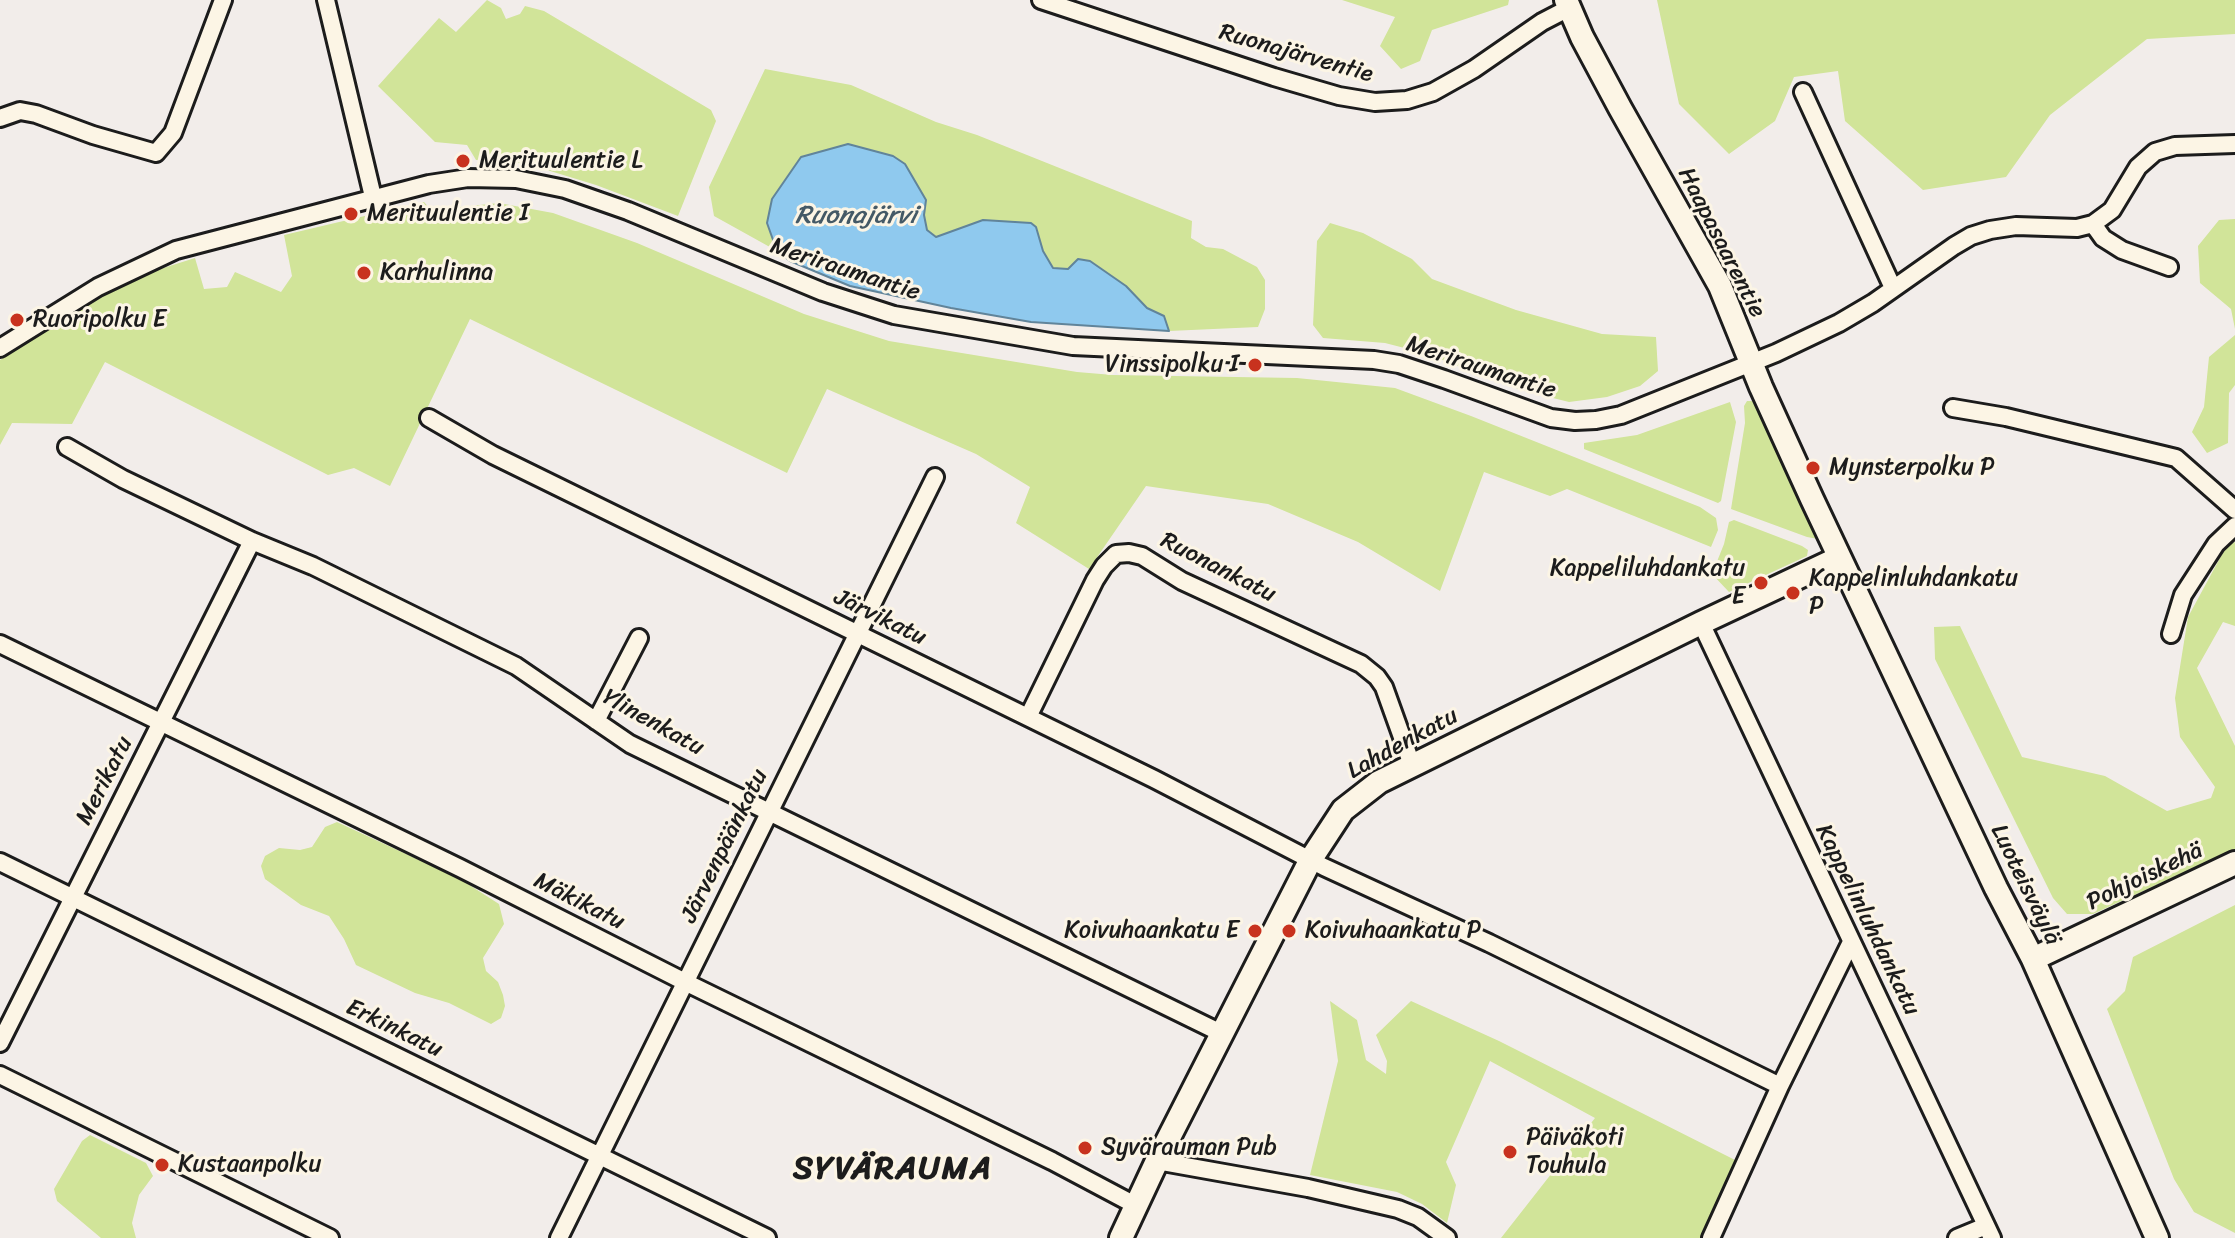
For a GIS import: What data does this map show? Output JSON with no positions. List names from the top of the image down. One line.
{"streets":{"main road":["Haapasaarentie","Lahdenkatu","Pohjoiskehä","Luoteisväylä"],"street":["Ruonajärventie","Meriraumantie","Ruonankatu","Järvikatu","Ylinenkatu","Merikatu","Järvenpäänkatu","Mäkikatu","Kappelinluhdankatu","Erkinkatu"]},"crossings":[["Ruonajärventie","Haapasaarentie"],["Haapasaarentie","Meriraumantie"],["Haapasaarentie","Lahdenkatu"],["Haapasaarentie","Luoteisväylä"],["Ruonankatu","Järvikatu"],["Ruonankatu","Lahdenkatu"],["Järvikatu","Lahdenkatu"],["Järvikatu","Järvenpäänkatu"],["Ylinenkatu","Lahdenkatu"],["Ylinenkatu","Merikatu"],["Ylinenkatu","Järvenpäänkatu"],["Lahdenkatu","Luoteisväylä"],["Lahdenkatu","Mäkikatu"],["Lahdenkatu","Kappelinluhdankatu"],["Merikatu","Mäkikatu"],["Merikatu","Erkinkatu"],["Järvenpäänkatu","Mäkikatu"],["Järvenpäänkatu","Erkinkatu"],["Pohjoiskehä","Luoteisväylä"]],"districts":["SYVÄRAUMA"],"water":["Ruonajärvi"],"places":["Merituulentie L","Merituulentie I","Karhulinna","Ruoripolku E","Vinssipolku I","Mynsterpolku P","Kappeliluhdankatu E","Kappelinluhdankatu P","Koivuhaankatu E","Koivuhaankatu P","Syvärauman Pub","Päiväkoti Touhula","Kustaanpolku"]}
